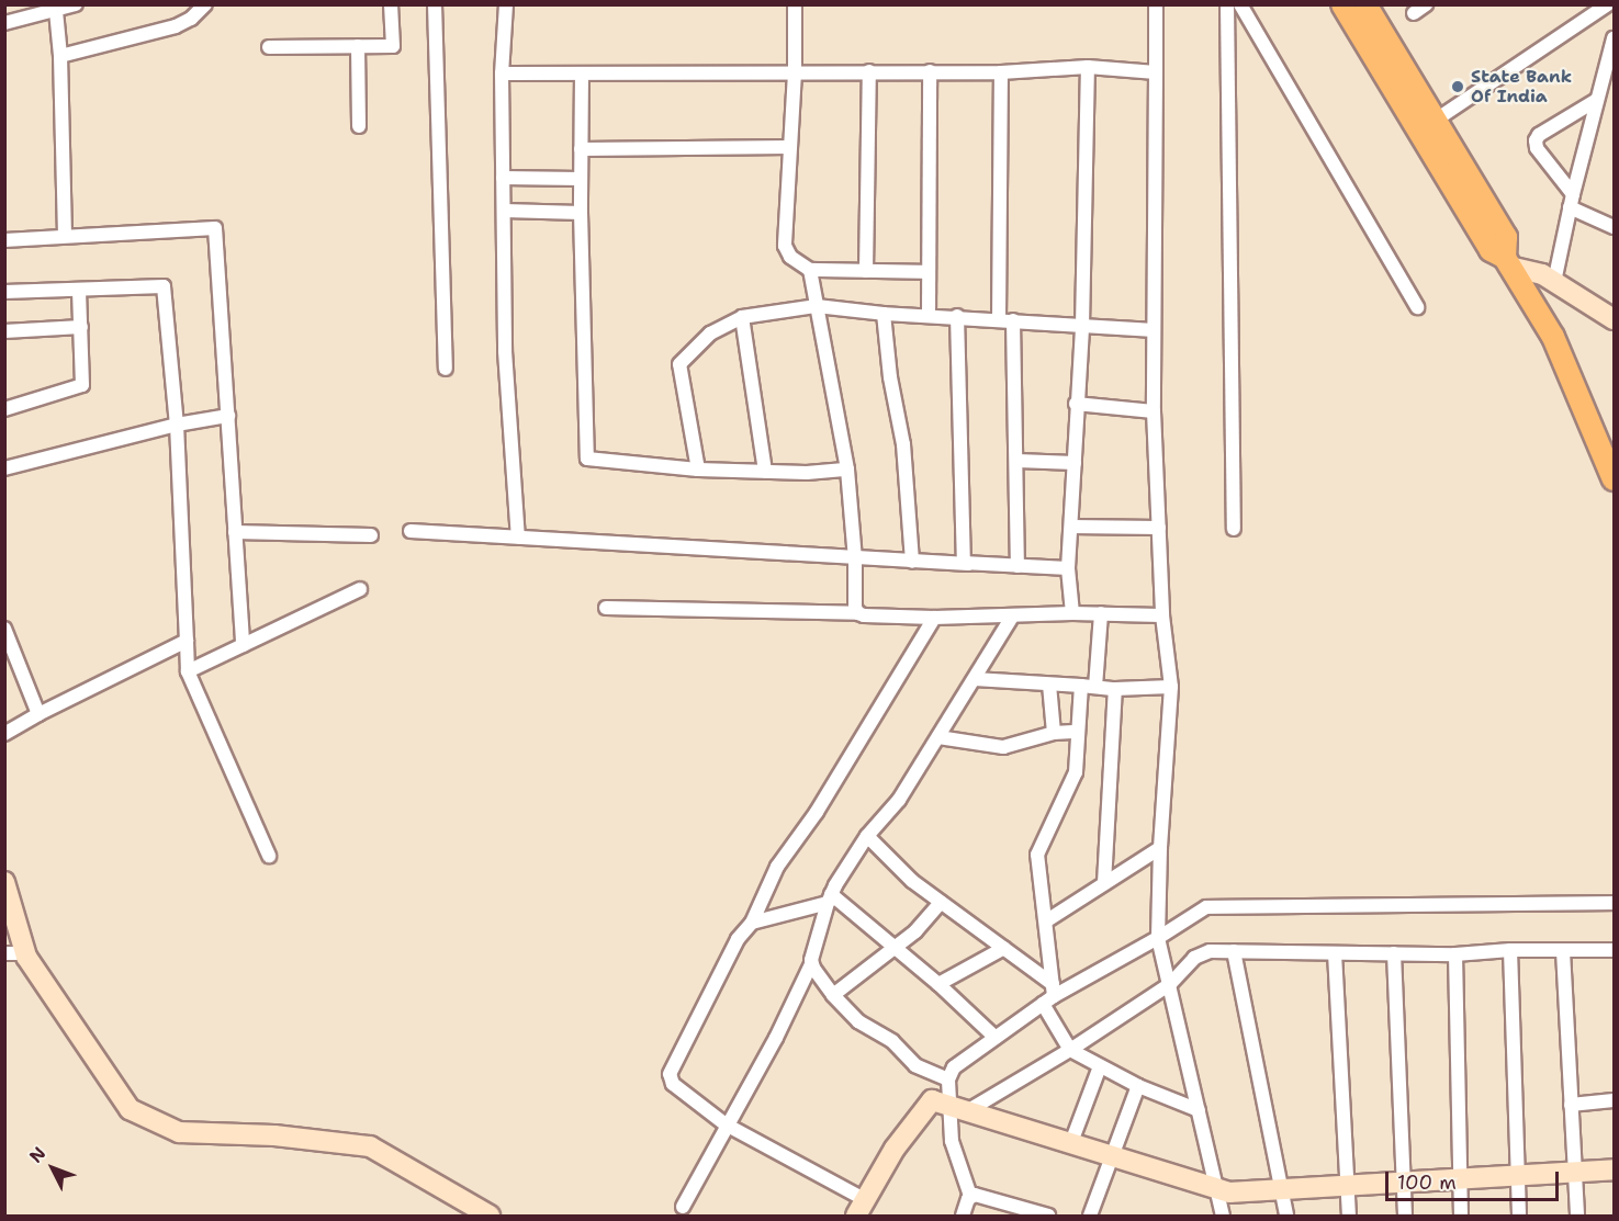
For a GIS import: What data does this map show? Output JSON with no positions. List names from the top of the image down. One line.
{"places":["State Bank Of India"],"scale_bar":"100 m","north":"top left"}
